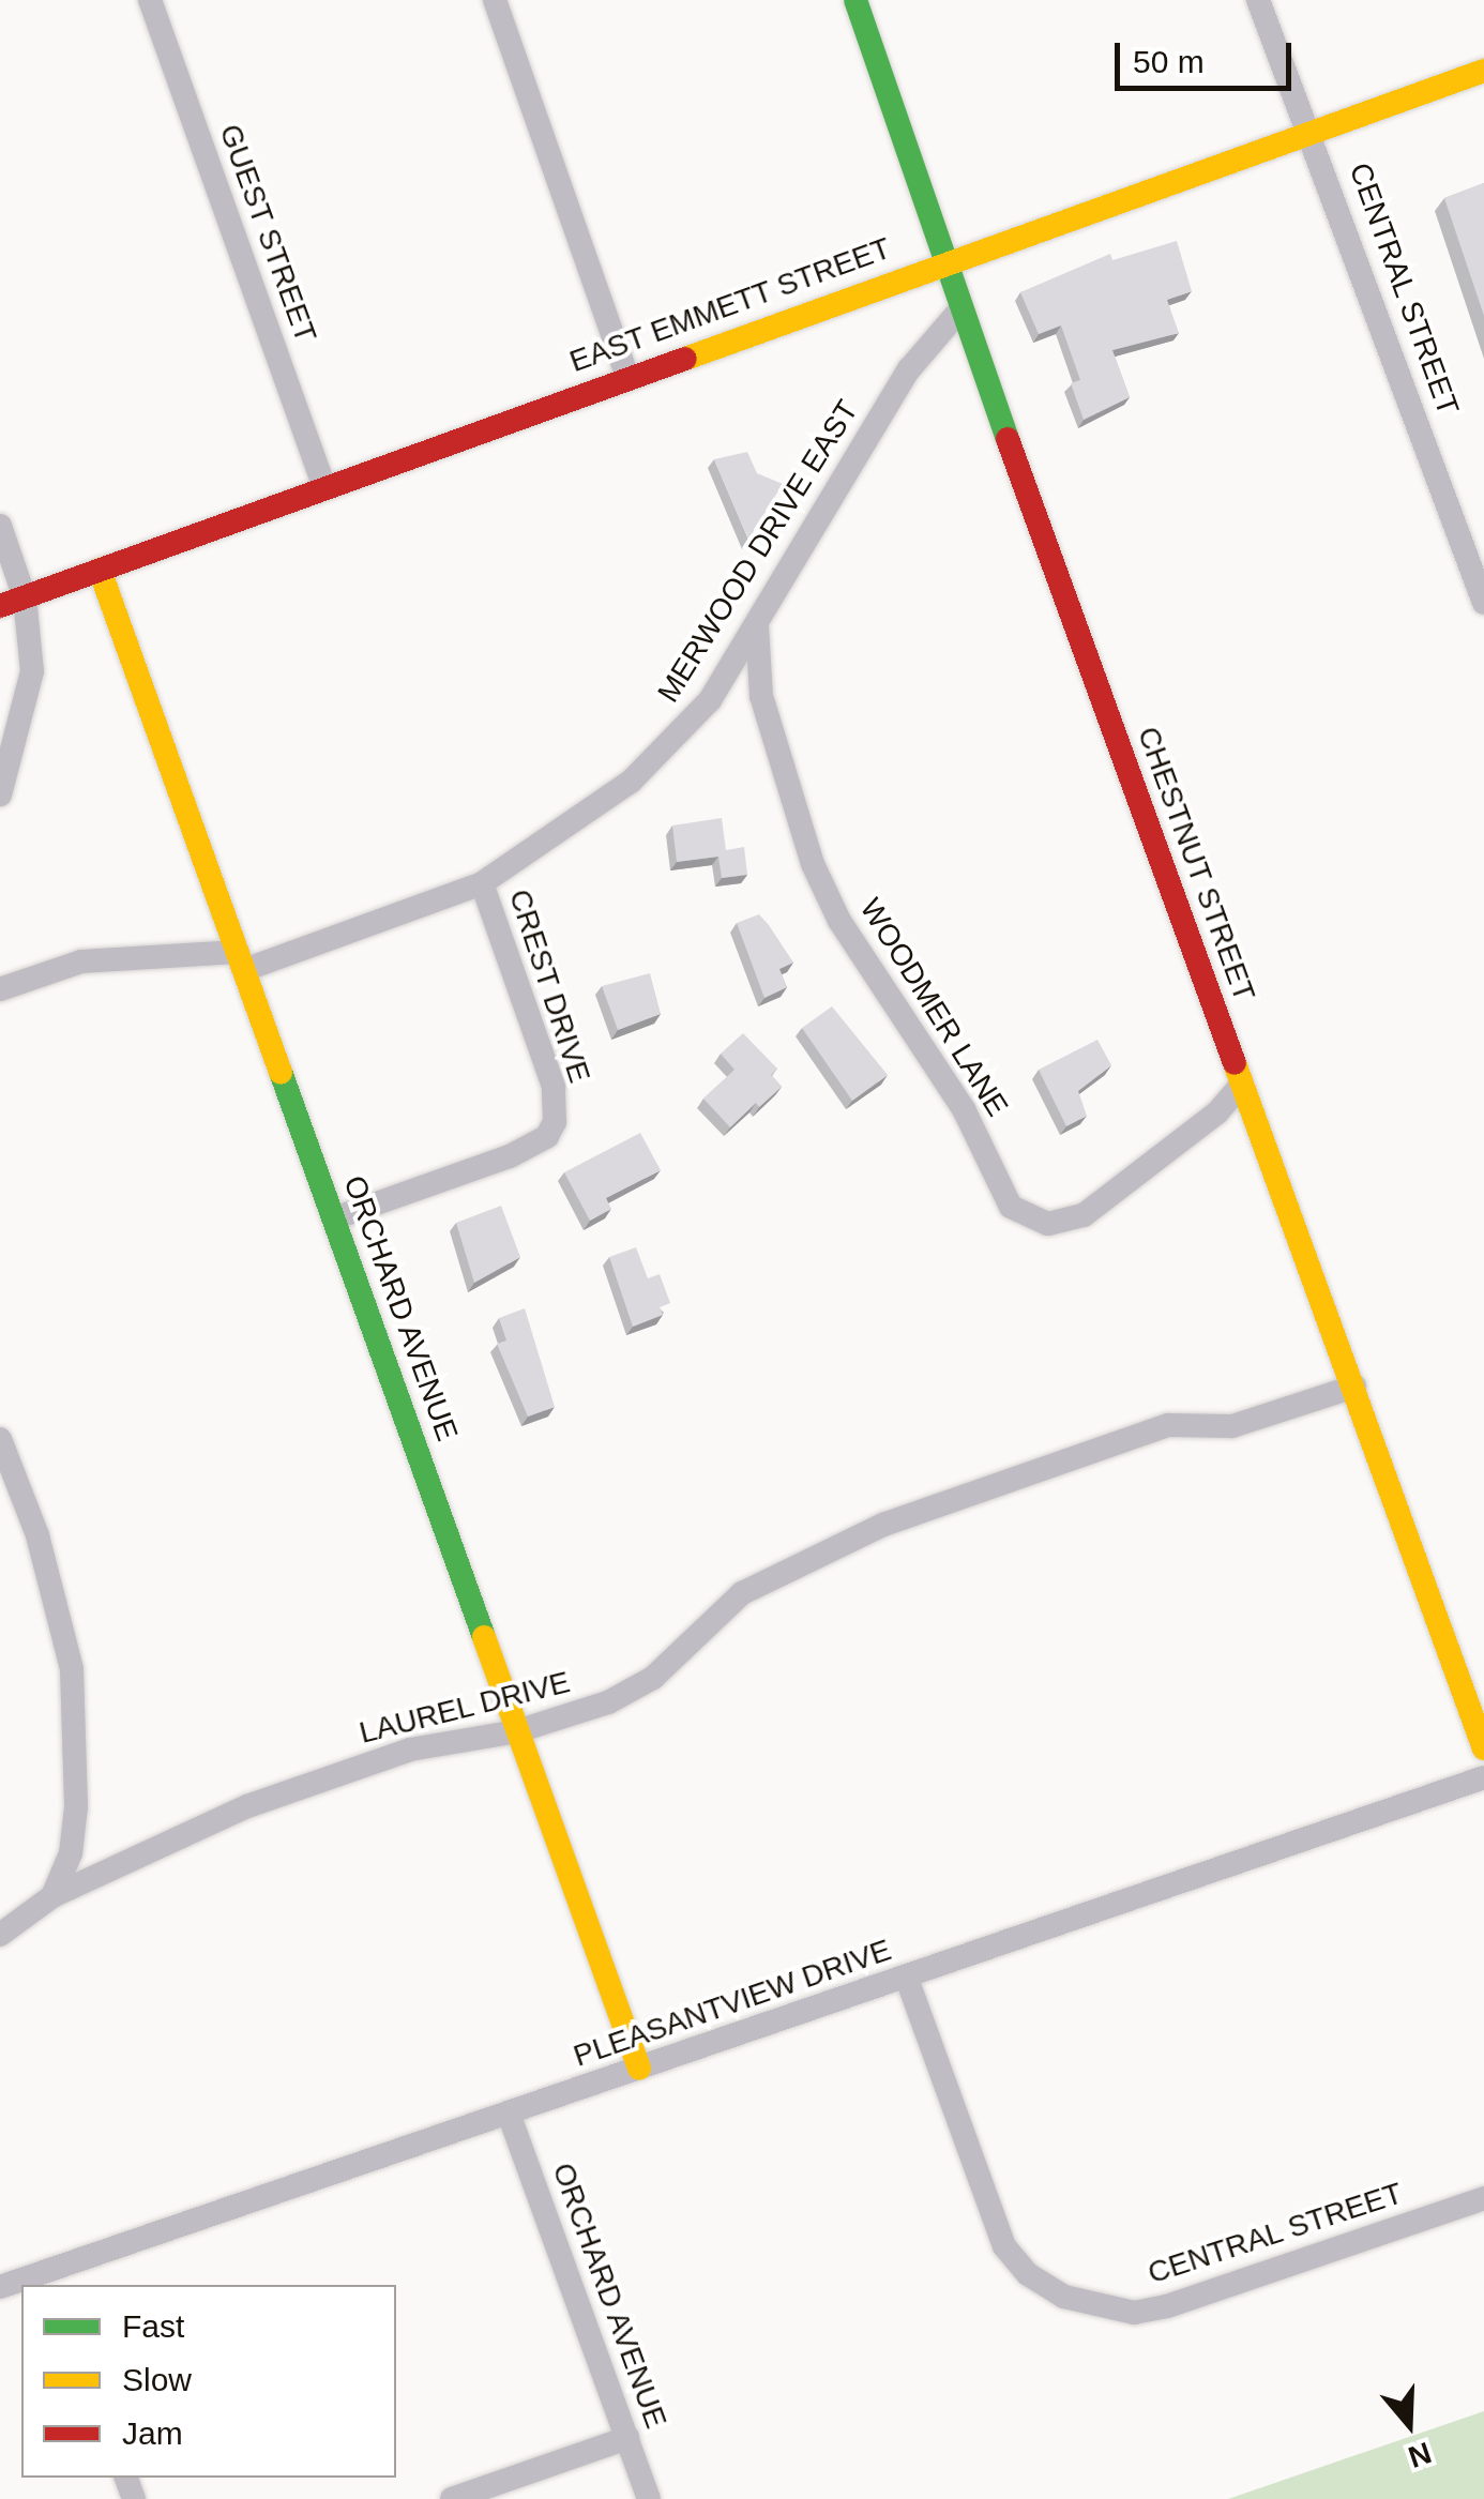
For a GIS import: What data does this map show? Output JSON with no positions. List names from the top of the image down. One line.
{"streets":{"street":["GUEST STREET","CENTRAL STREET","EAST EMMETT STREET","MERWOOD DRIVE EAST","CHESTNUT STREET","CREST DRIVE","WOODMER LANE","ORCHARD AVENUE","LAUREL DRIVE","PLEASANTVIEW DRIVE"]},"crossings":[["GUEST STREET","EAST EMMETT STREET"],["CENTRAL STREET","EAST EMMETT STREET"],["CENTRAL STREET","PLEASANTVIEW DRIVE"],["EAST EMMETT STREET","CHESTNUT STREET"],["EAST EMMETT STREET","ORCHARD AVENUE"],["MERWOOD DRIVE EAST","CHESTNUT STREET"],["MERWOOD DRIVE EAST","CREST DRIVE"],["MERWOOD DRIVE EAST","WOODMER LANE"],["MERWOOD DRIVE EAST","ORCHARD AVENUE"],["CHESTNUT STREET","WOODMER LANE"],["CHESTNUT STREET","LAUREL DRIVE"],["CREST DRIVE","ORCHARD AVENUE"],["ORCHARD AVENUE","LAUREL DRIVE"],["ORCHARD AVENUE","PLEASANTVIEW DRIVE"]],"legend":["Fast","Slow","Jam"],"scale_bar":"50 m","north":"bottom"}
